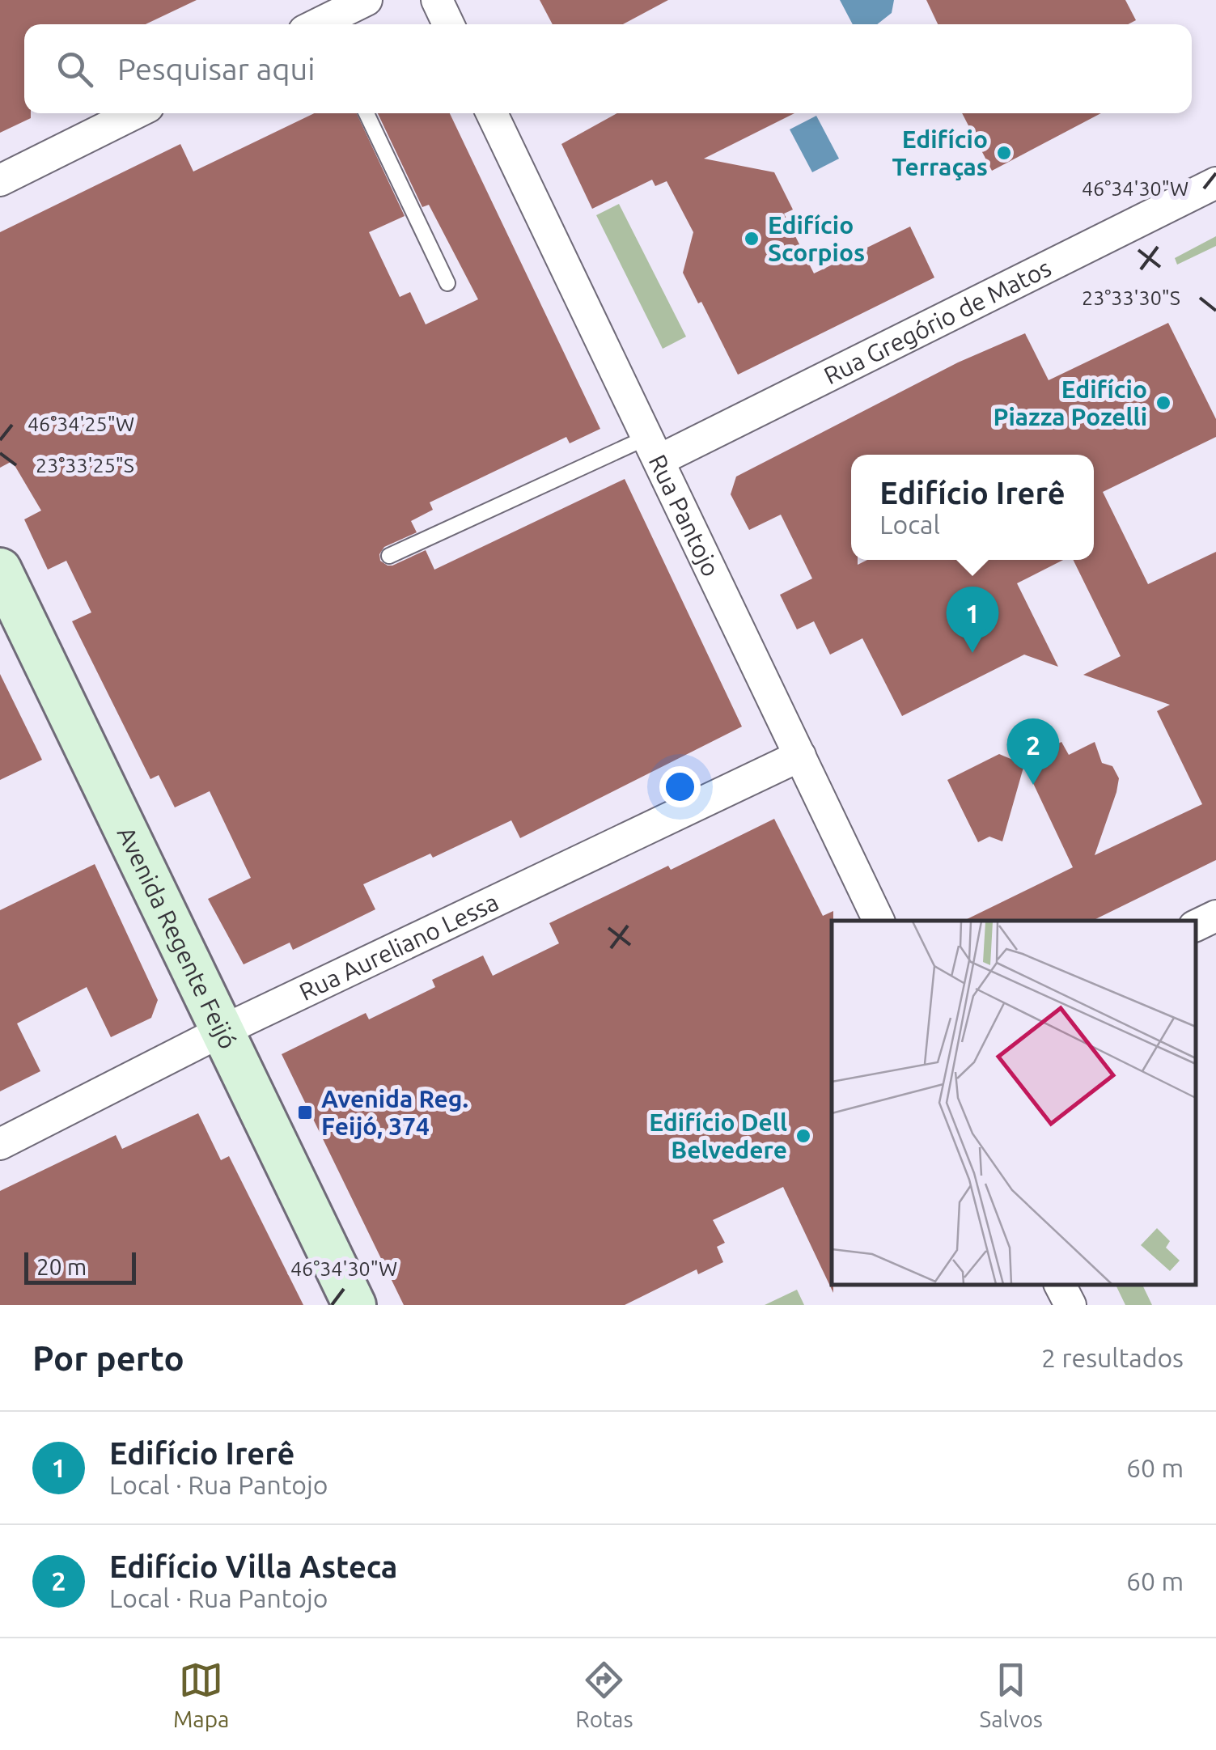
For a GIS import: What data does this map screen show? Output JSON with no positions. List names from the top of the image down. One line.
{"streets":{"main road":["Avenida Regente Feijó"],"street":["Rua Gregório de Matos","Rua Pantojo","Rua Aureliano Lessa"]},"crossings":[["Rua Gregório de Matos","Rua Pantojo"],["Rua Pantojo","Rua Aureliano Lessa"],["Avenida Regente Feijó","Rua Aureliano Lessa"]],"places":{"other":["Edifício Terraças","Edifício Scorpios","Edifício Piazza Pozelli","Edifício Dell Belvedere"],"transit":["Avenida Reg. Feijó, 374"]},"scale_bar":"20 m","page":{"search":"Pesquisar aqui","popup":["Edifício Irerê","Local"],"pins":["1","2"],"scale":"20 m","heading":["Por perto","2 resultados"],"list":[{"mark":"1","name":"Edifício Irerê","note":"Local · Rua Pantojo","value":"60 m"},{"mark":"2","name":"Edifício Villa Asteca","note":"Local · Rua Pantojo","value":"60 m"}],"nav":["Mapa","Rotas","Salvos"]},"coordinates":["46°34'30\"W","23°33'30\"S","46°34'25\"W","23°33'25\"S"]}
